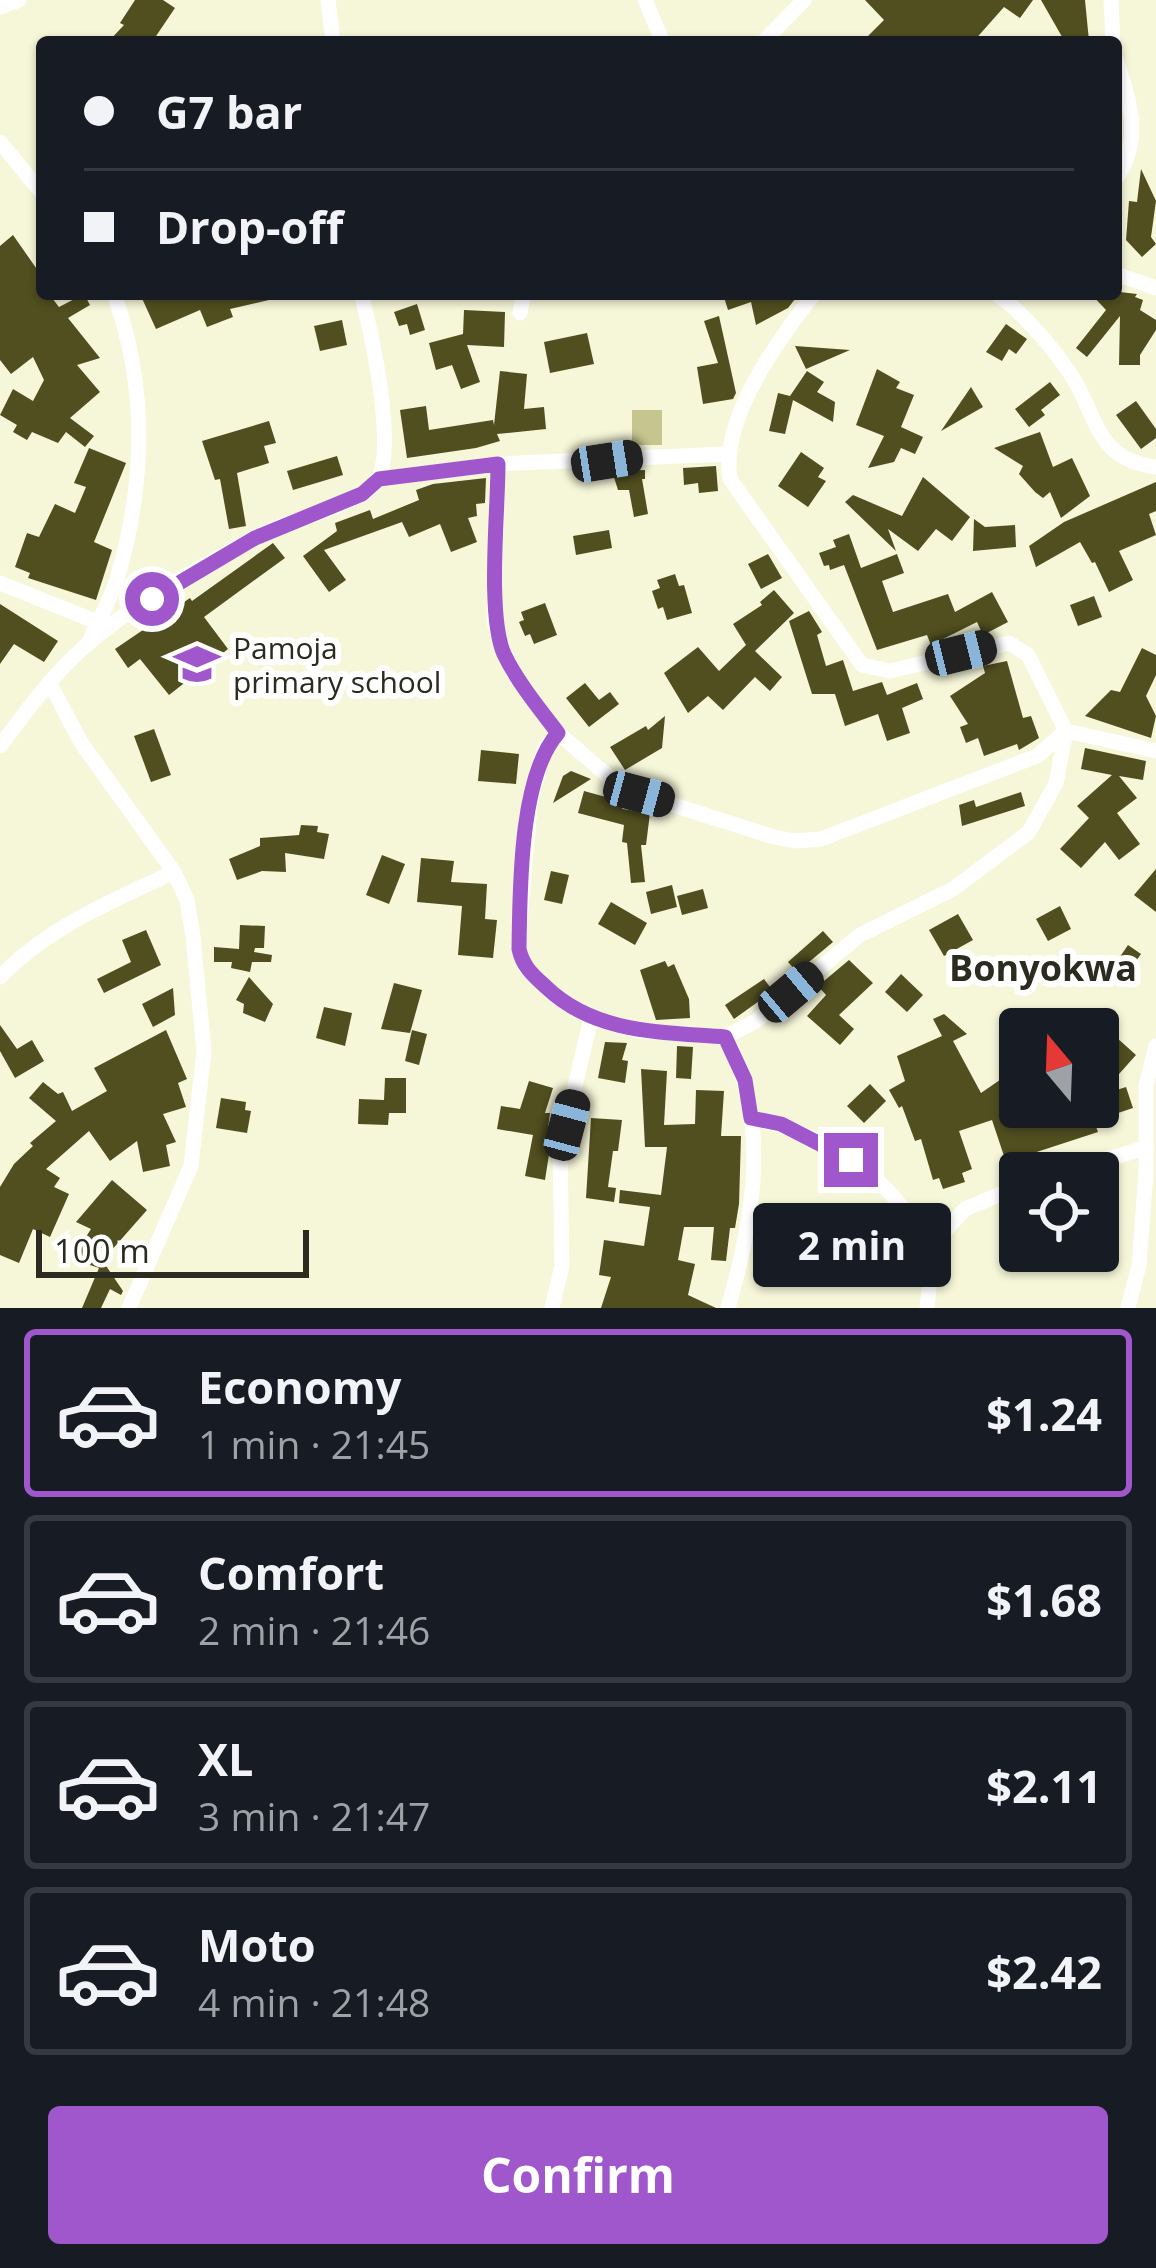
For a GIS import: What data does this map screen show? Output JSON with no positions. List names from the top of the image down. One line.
{"districts":["Bonyokwa"],"places":{"school or university":["Pamoja primary school"]},"scale_bar":"100 m","north":"top","page":{"banner":["G7 bar","Drop-off"],"bubble":"2 min","scale":"100 m","list":[{"name":"Economy","note":"1 min · 21:45","value":"$1.24"},{"name":"Comfort","note":"2 min · 21:46","value":"$1.68"},{"name":"XL","note":"3 min · 21:47","value":"$2.11"},{"name":"Moto","note":"4 min · 21:48","value":"$2.42"}],"buttons":"Confirm"}}
